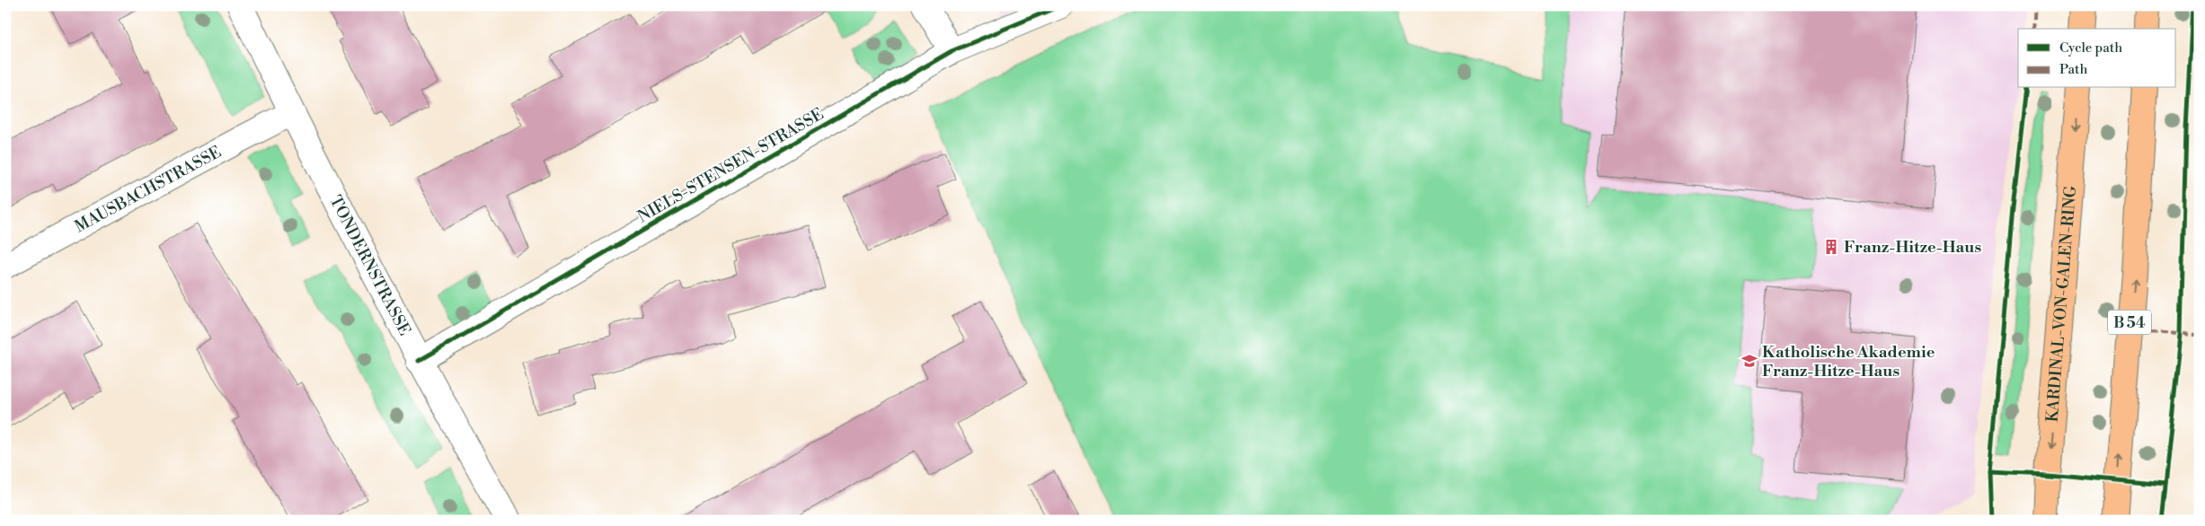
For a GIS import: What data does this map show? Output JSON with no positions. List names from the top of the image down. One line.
{"streets":{"main road":["KARDINAL-VON-GALEN-RING","B 54"],"street":["NIELS-STENSEN-STRASSE","MAUSBACHSTRASSE","TONDERNSTRASSE"]},"crossings":[["NIELS-STENSEN-STRASSE","TONDERNSTRASSE"],["MAUSBACHSTRASSE","TONDERNSTRASSE"]],"places":{"building":["Franz-Hitze-Haus"],"school or university":["Katholische Akademie Franz-Hitze-Haus"]},"legend":["Cycle path","Path"]}
